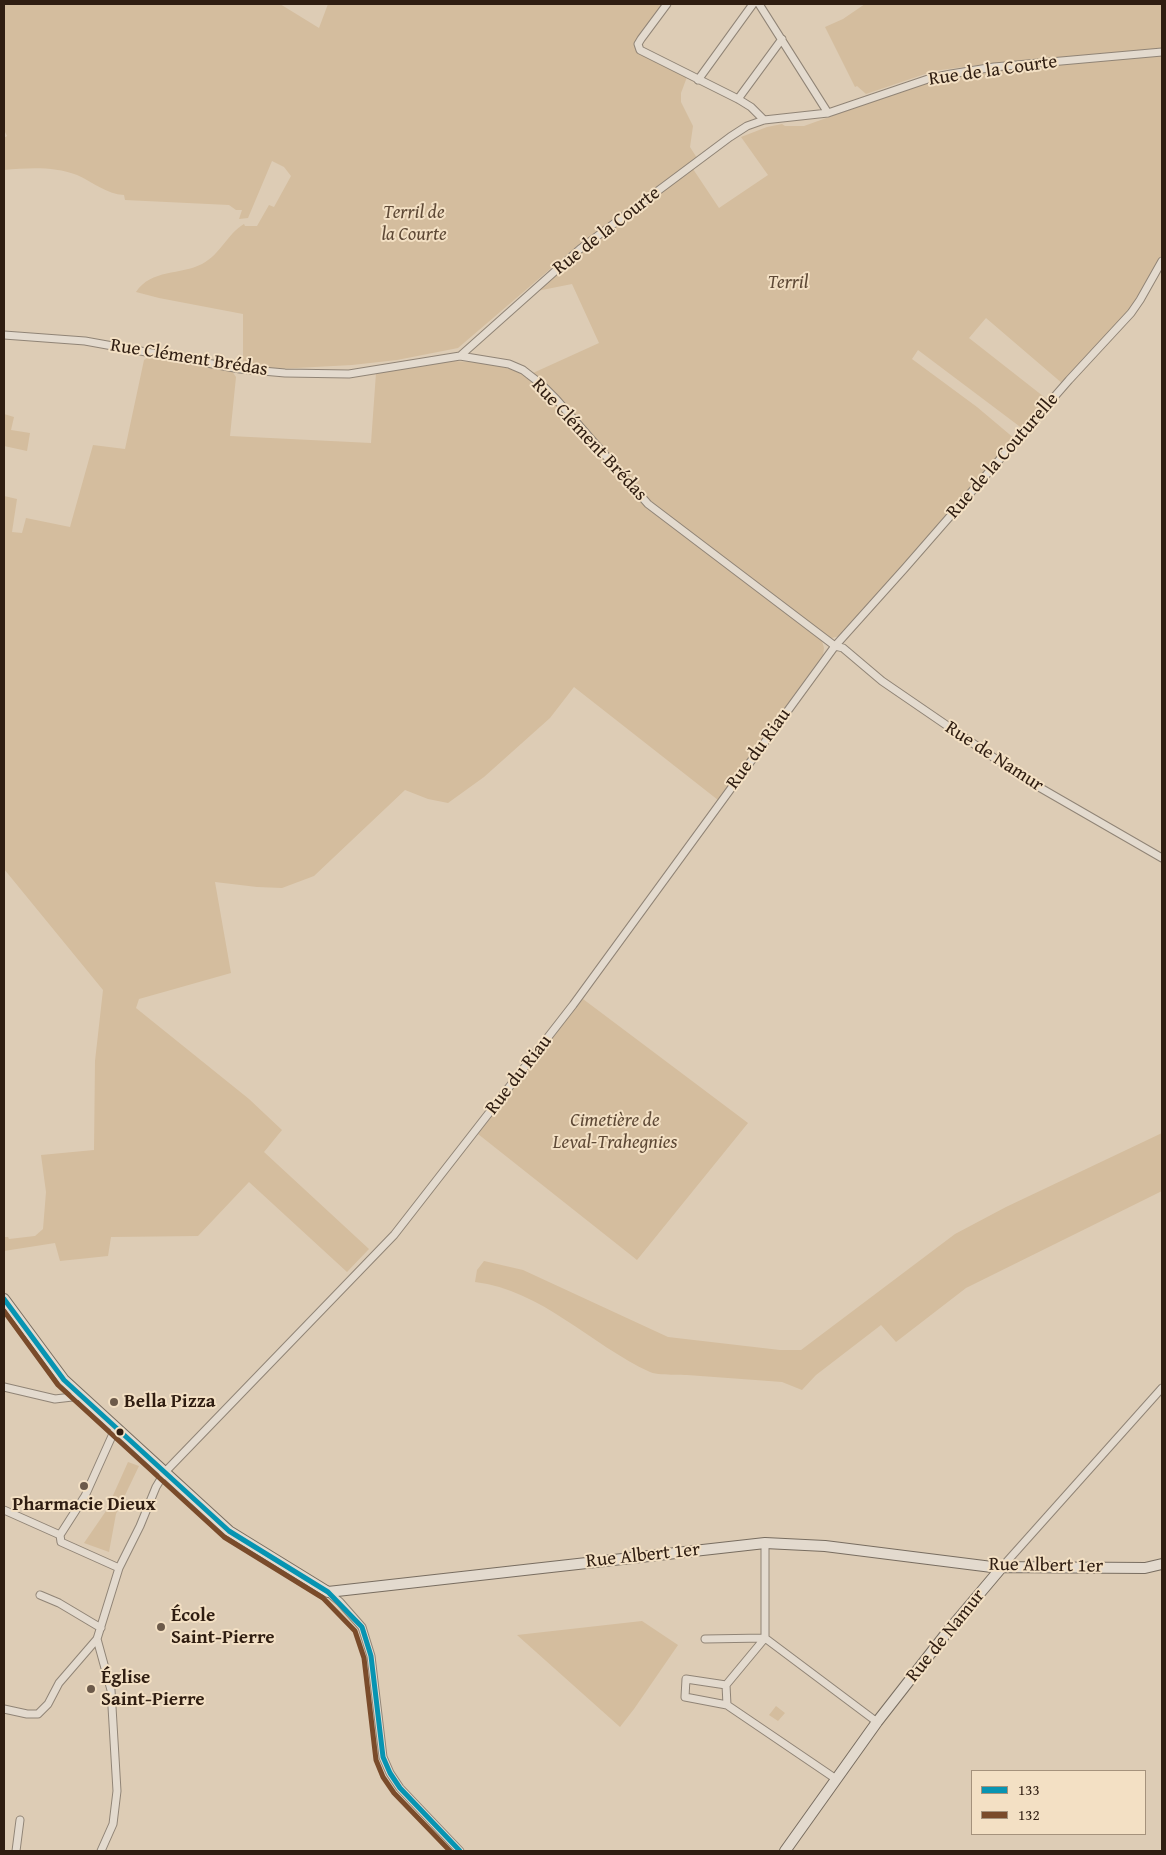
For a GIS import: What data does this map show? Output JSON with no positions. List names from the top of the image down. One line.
{"streets":{"street":["Rue de la Courte","Rue Clément Brédas","Rue de la Couturelle","Rue du Riau","Rue de Namur","Rue Albert 1er"]},"crossings":[["Rue de la Courte","Rue Clément Brédas"],["Rue Clément Brédas","Rue de la Couturelle"],["Rue Clément Brédas","Rue du Riau"],["Rue Clément Brédas","Rue de Namur"],["Rue de la Couturelle","Rue du Riau"],["Rue de la Couturelle","Rue de Namur"],["Rue du Riau","Rue de Namur"],["Rue de Namur","Rue Albert 1er"]],"parks":["Terril de la Courte","Terril","Cimetière de Leval-Trahegnies"],"places":["Bella Pizza","Pharmacie Dieux","École Saint-Pierre","Église Saint-Pierre"],"lines":["transit line 133","transit line 132"],"legend":["133","132"]}
